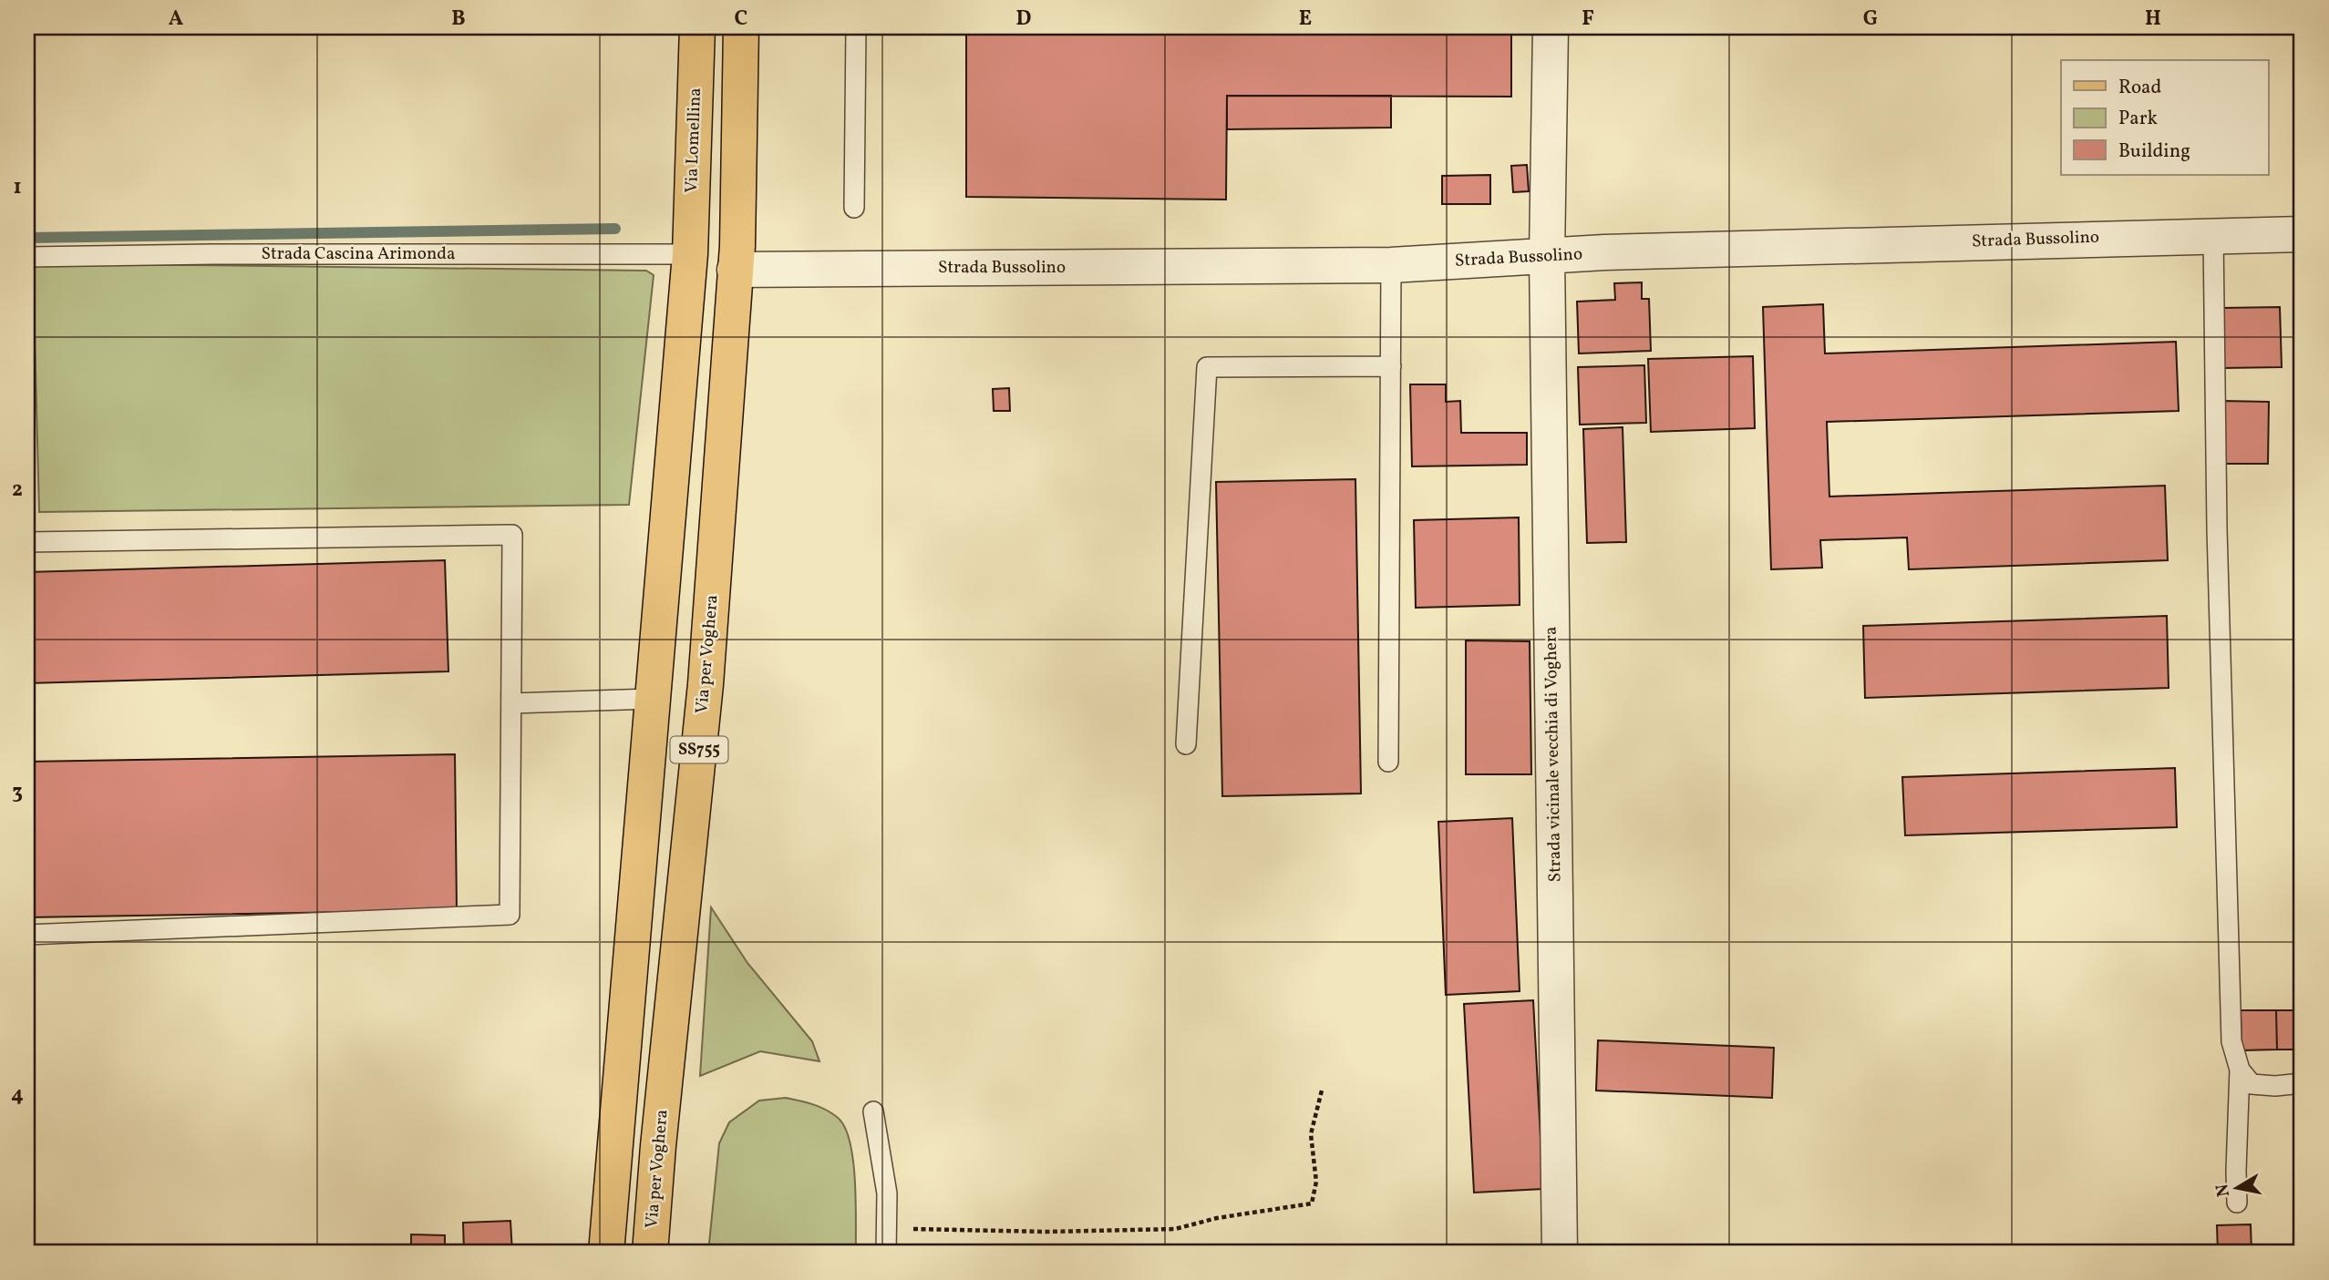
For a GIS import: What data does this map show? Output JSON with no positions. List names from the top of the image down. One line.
{"streets":{"main road":["Via Lomellina","Via per Voghera","SS755"],"street":["Strada Bussolino","Strada vicinale vecchia di Voghera"],"lane":["Strada Cascina Arimonda"]},"crossings":[["Via Lomellina","Strada Cascina Arimonda"],["Via Lomellina","SS755"],["Strada Bussolino","Via per Voghera"],["Strada Bussolino","Strada vicinale vecchia di Voghera"],["Strada Cascina Arimonda","SS755"]],"legend":["Road","Park","Building"],"north":"left","grid":{"columns":["A","B","C","D","E","F","G","H"],"rows":["1","2","3","4"]}}
